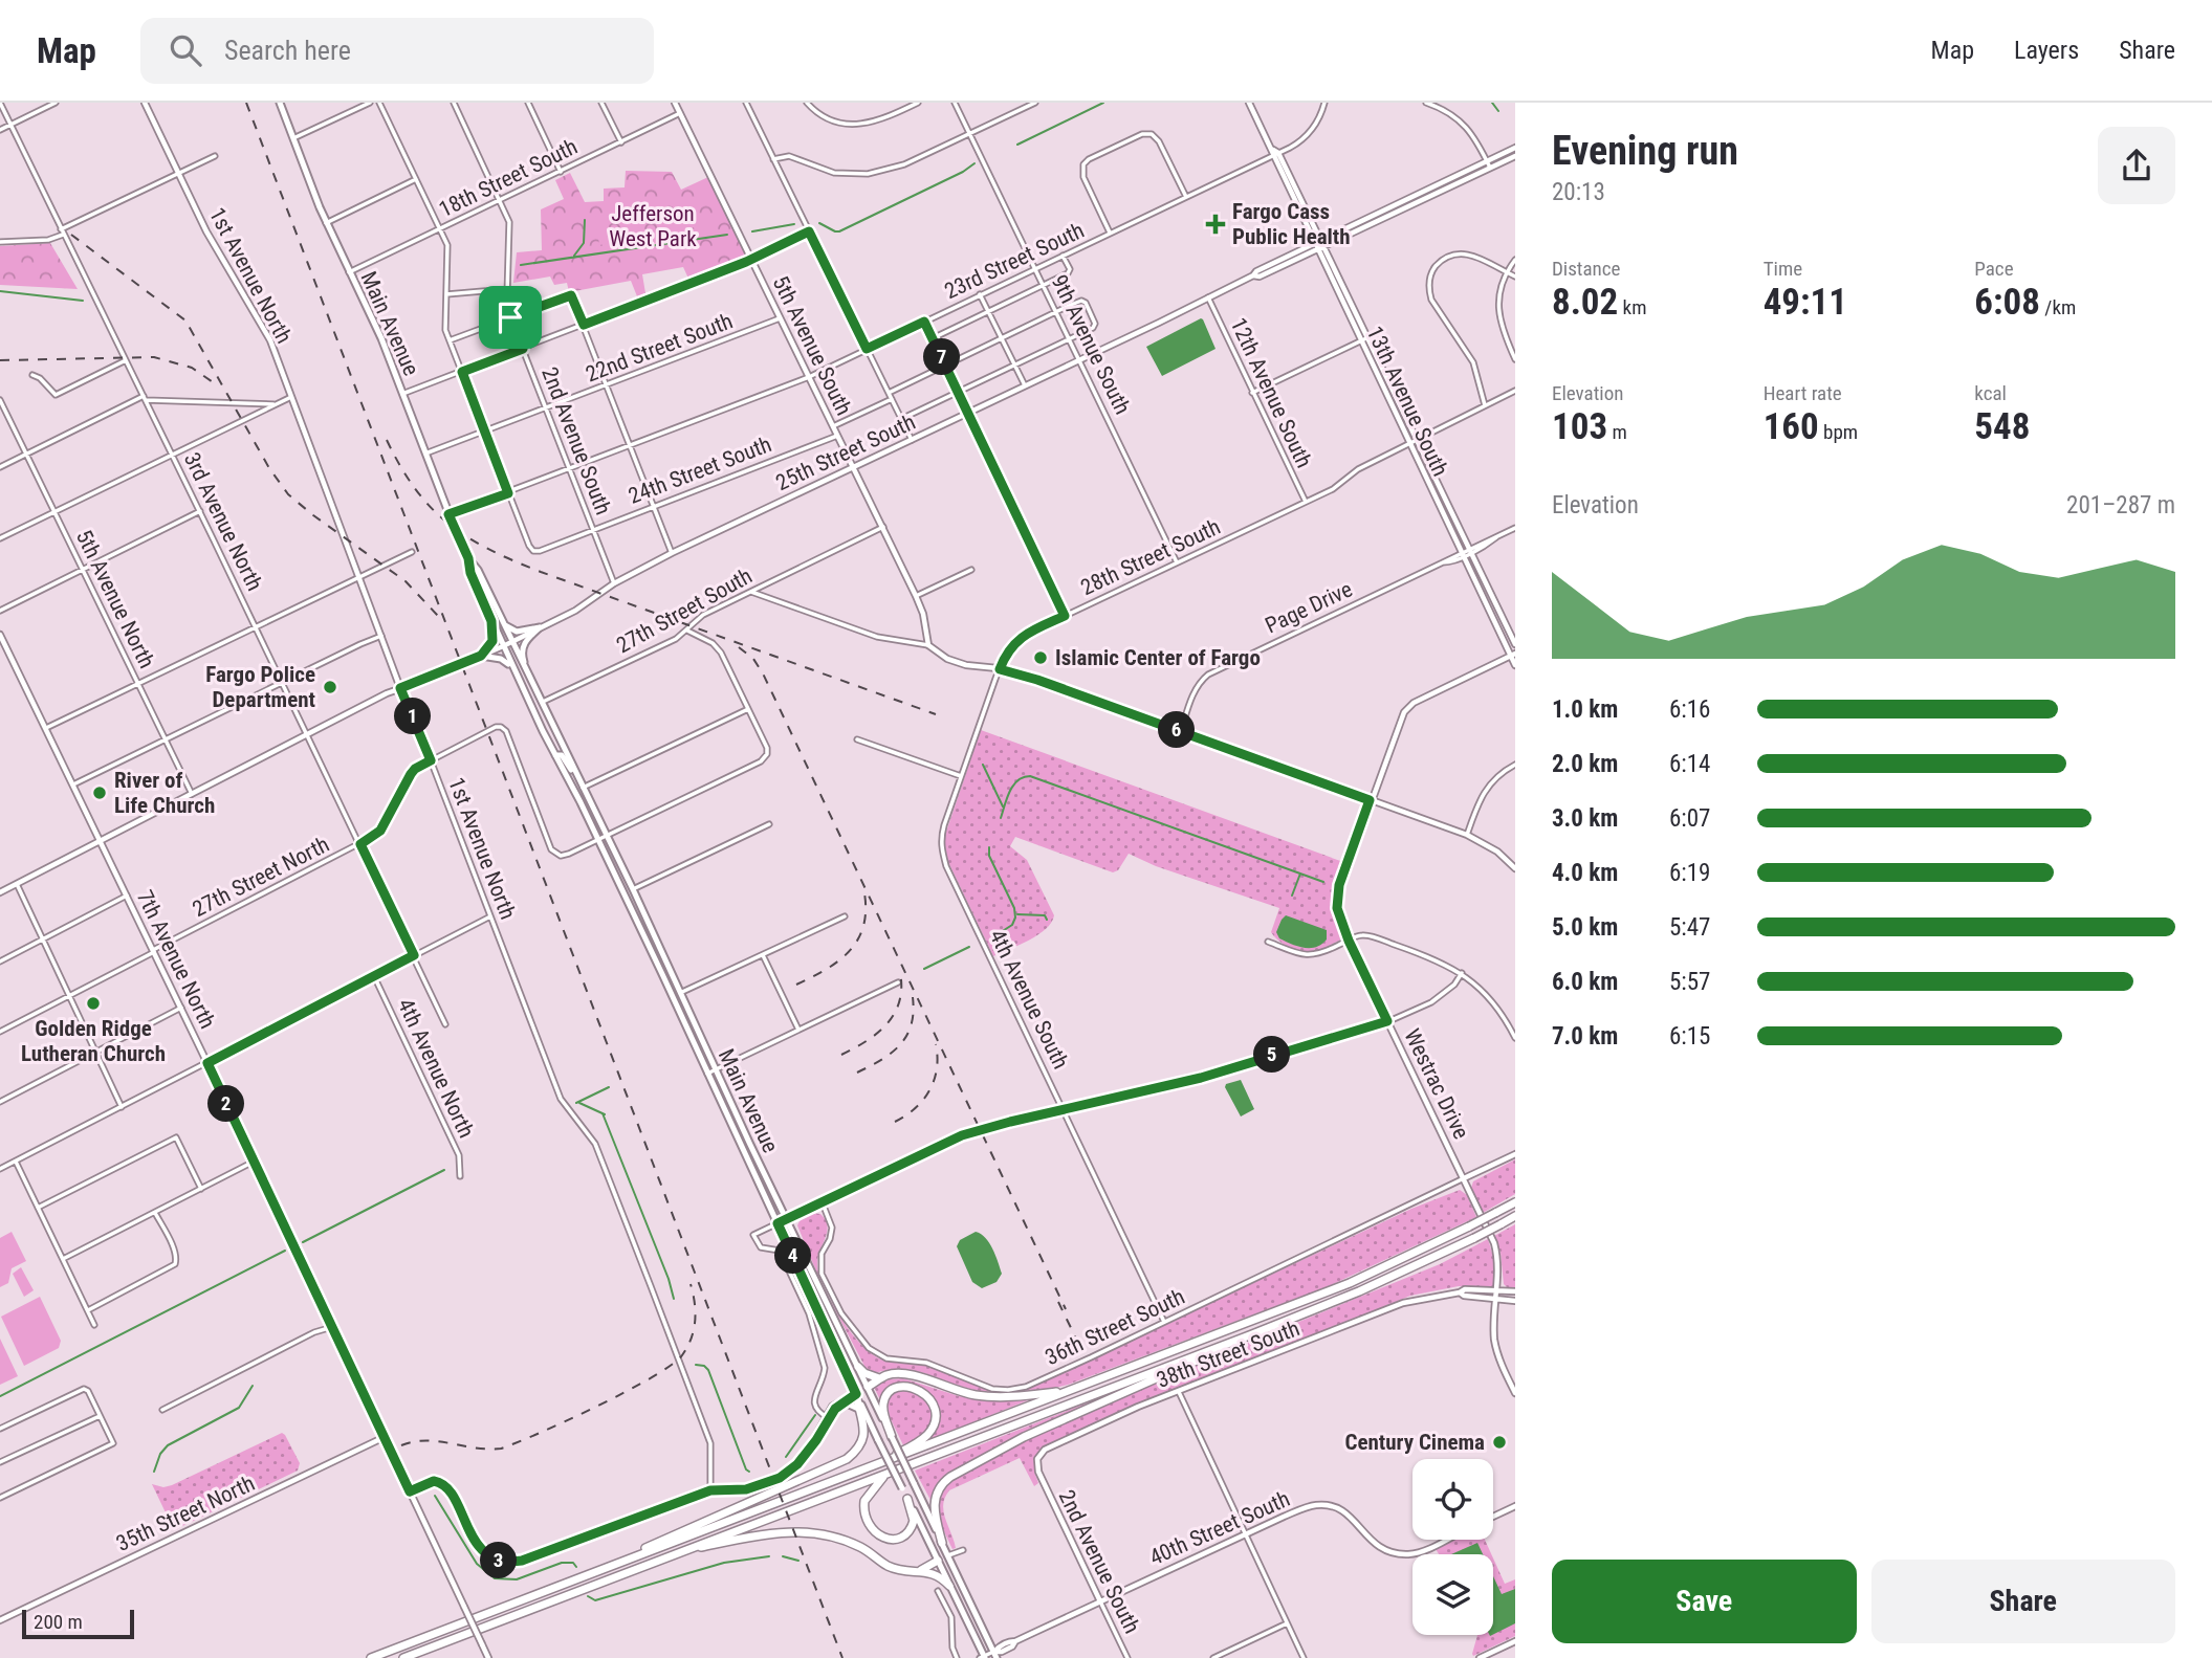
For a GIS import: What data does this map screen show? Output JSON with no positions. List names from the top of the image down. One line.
{"streets":{"main road":["Main Avenue"],"street":["18th Street South","23rd Street South","1st Avenue North","9th Avenue South","5th Avenue South","22nd Street South","12th Avenue South","13th Avenue South","2nd Avenue South","25th Street South","24th Street South","3rd Avenue North","28th Street South","5th Avenue North","Page Drive","27th Street South","27th Street North","7th Avenue North","4th Avenue South","4th Avenue North","Westrac Drive","36th Street South","38th Street South","35th Street North","40th Street South"]},"crossings":[["18th Street South","Main Avenue"],["18th Street South","5th Avenue South"],["18th Street South","2nd Avenue South"],["23rd Street South","Main Avenue"],["23rd Street South","9th Avenue South"],["23rd Street South","5th Avenue South"],["23rd Street South","13th Avenue South"],["23rd Street South","2nd Avenue South"],["23rd Street South","24th Street South"],["1st Avenue North","25th Street South"],["1st Avenue North","27th Street North"],["Main Avenue","22nd Street South"],["Main Avenue","25th Street South"],["Main Avenue","27th Street South"],["Main Avenue","27th Street North"],["Main Avenue","40th Street South"],["9th Avenue South","25th Street South"],["9th Avenue South","28th Street South"],["5th Avenue South","22nd Street South"],["5th Avenue South","25th Street South"],["5th Avenue South","24th Street South"],["5th Avenue South","27th Street South"],["22nd Street South","2nd Avenue South"],["12th Avenue South","25th Street South"],["12th Avenue South","28th Street South"],["13th Avenue South","25th Street South"],["13th Avenue South","28th Street South"],["13th Avenue South","Page Drive"],["13th Avenue South","Westrac Drive"],["2nd Avenue South","25th Street South"],["2nd Avenue South","24th Street South"],["2nd Avenue South","38th Street South"],["2nd Avenue South","40th Street South"],["25th Street South","3rd Avenue North"],["25th Street South","5th Avenue North"],["25th Street South","7th Avenue North"],["3rd Avenue North","27th Street North"],["28th Street South","4th Avenue South"],["27th Street North","7th Avenue North"],["7th Avenue North","35th Street North"],["4th Avenue South","36th Street South"],["Westrac Drive","36th Street South"],["Westrac Drive","38th Street South"]],"parks":["Jefferson West Park"],"places":{"health":["Fargo Cass Public Health"],"other":["Islamic Center of Fargo","Fargo Police Department","River of Life Church","Golden Ridge Lutheran Church","Century Cinema"]},"scale_bar":"200 m","page":{"header":"Map","search":"Search here","nav":["Map","Layers","Share"],"heading":["Evening run","20:13"],"stats":[["Distance","8.02 km"],["Time","49:11"],["Pace","6:08 /km"],["Elevation","103 m"],["Heart rate","160 bpm"],["kcal","548"]],"pins":["7","1","6","5","2","4","3"],"chart":["Elevation","201–287 m"],"list":[{"name":"1.0 km","note":"6:16"},{"name":"2.0 km","note":"6:14"},{"name":"3.0 km","note":"6:07"},{"name":"4.0 km","note":"6:19"},{"name":"5.0 km","note":"5:47"},{"name":"6.0 km","note":"5:57"},{"name":"7.0 km","note":"6:15"}],"buttons":["Save","Share"],"scale":"200 m"}}
